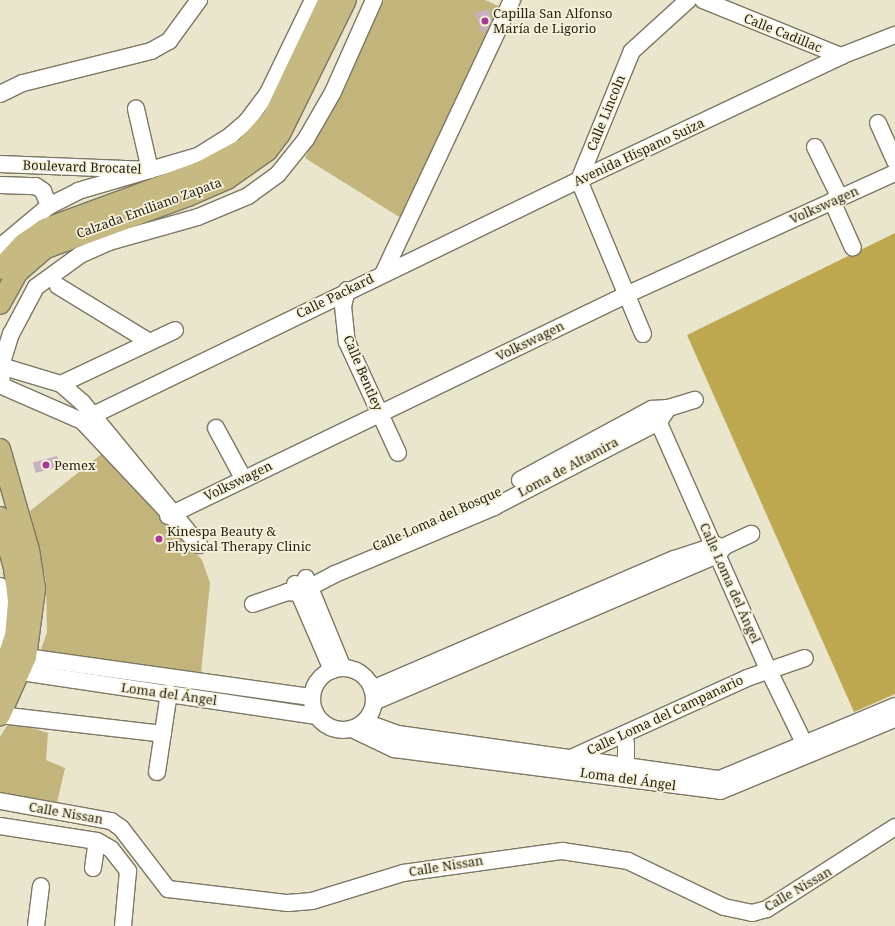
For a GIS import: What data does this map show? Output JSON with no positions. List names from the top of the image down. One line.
{"streets":{"main road":["Calzada Emiliano Zapata"],"street":["Calle Cadillac","Calle Lincoln","Avenida Hispano Suiza","Boulevard Brocatel","Volkswagen","Calle Packard","Calle Bentley","Calle Loma del Bosque","Calle Loma del Ángel","Loma del Ángel","Calle Loma del Campanario","Calle Nissan"]},"crossings":[["Calle Cadillac","Avenida Hispano Suiza"],["Calle Lincoln","Avenida Hispano Suiza"],["Avenida Hispano Suiza","Calle Packard"],["Volkswagen","Calle Packard"],["Volkswagen","Calle Bentley"],["Calle Packard","Calle Bentley"],["Calle Loma del Bosque","Calle Loma del Ángel"],["Calle Loma del Ángel","Loma del Ángel"],["Calle Loma del Ángel","Calle Loma del Campanario"],["Loma del Ángel","Calle Loma del Campanario"]],"places":["Capilla San Alfonso María de Ligorio","Pemex","Kinespa Beauty & Physical Therapy Clinic"]}
